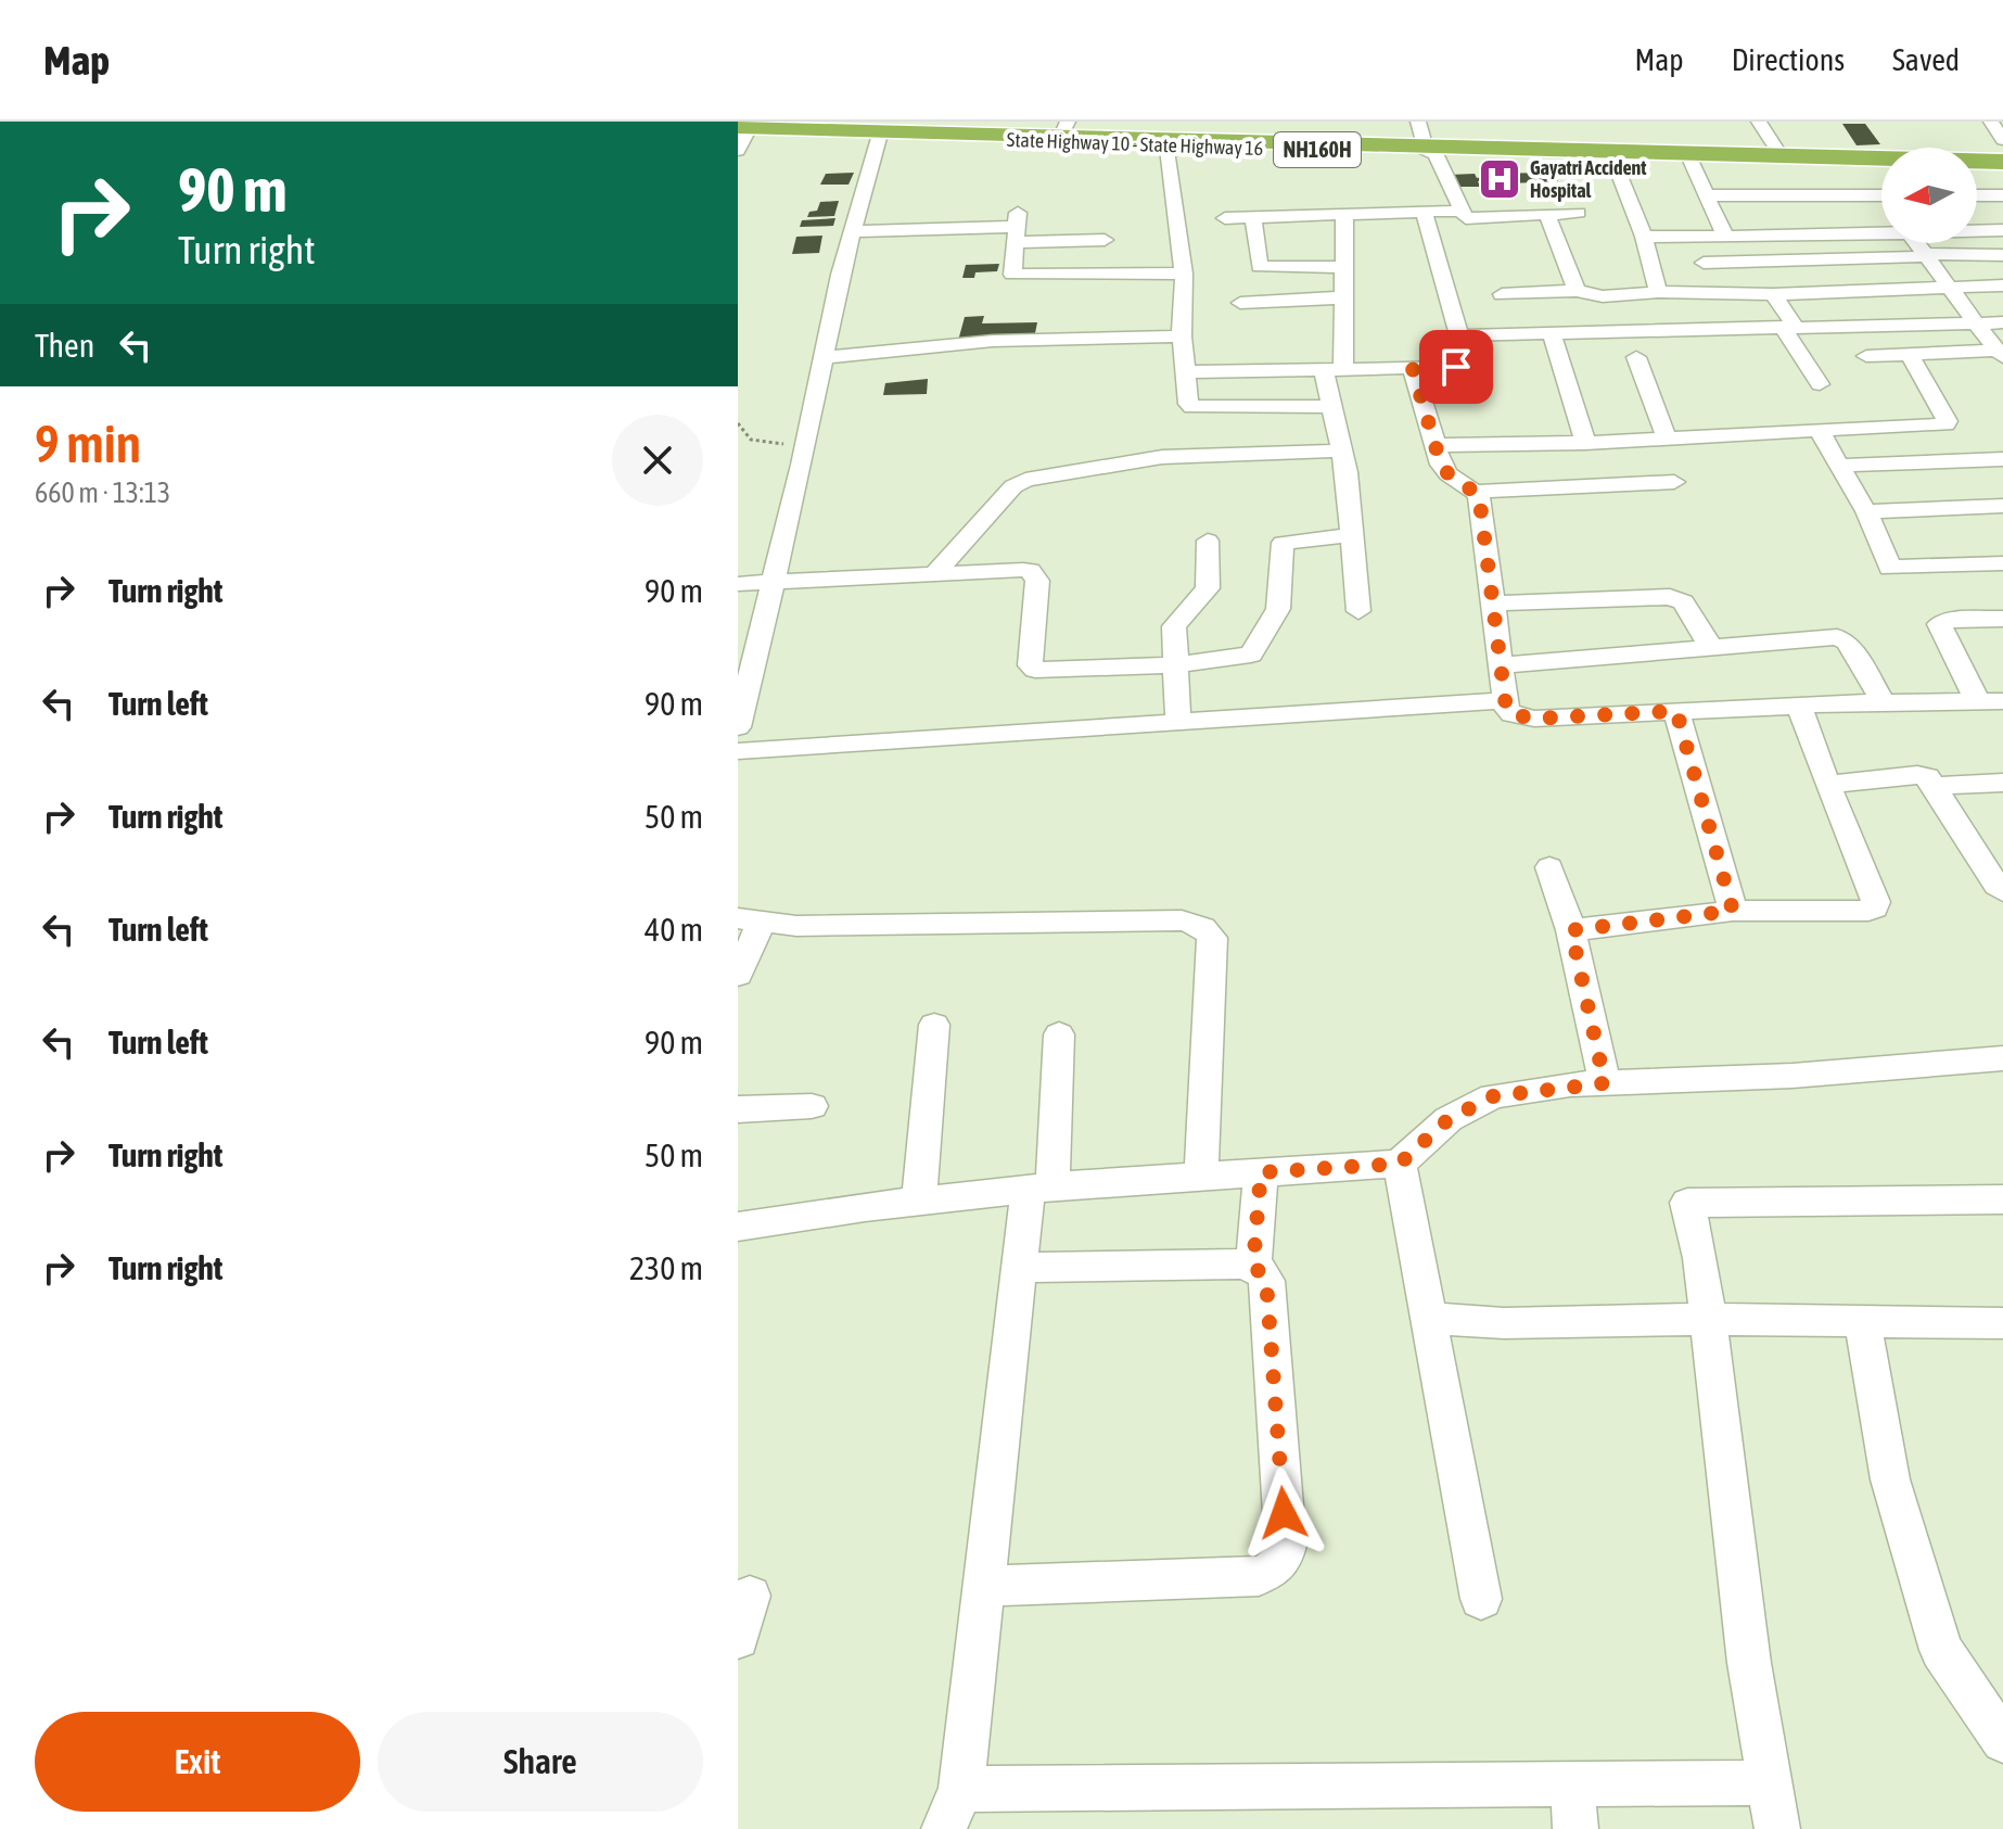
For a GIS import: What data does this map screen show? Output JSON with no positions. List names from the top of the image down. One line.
{"streets":{"highway":["State Highway 10 - State Highway 16","NH160H"]},"places":{"hospital":["Gayatri Accident Hospital"]},"north":"left","page":{"header":"Map","nav":["Map","Directions","Saved"],"turn":["90 m","Turn right"],"then":"Then","heading":["9 min","660 m · 13:13"],"list":[{"name":"Turn right","value":"90 m"},{"name":"Turn left","value":"90 m"},{"name":"Turn right","value":"50 m"},{"name":"Turn left","value":"40 m"},{"name":"Turn left","value":"90 m"},{"name":"Turn right","value":"50 m"},{"name":"Turn right","value":"230 m"}],"buttons":["Exit","Share"]}}
